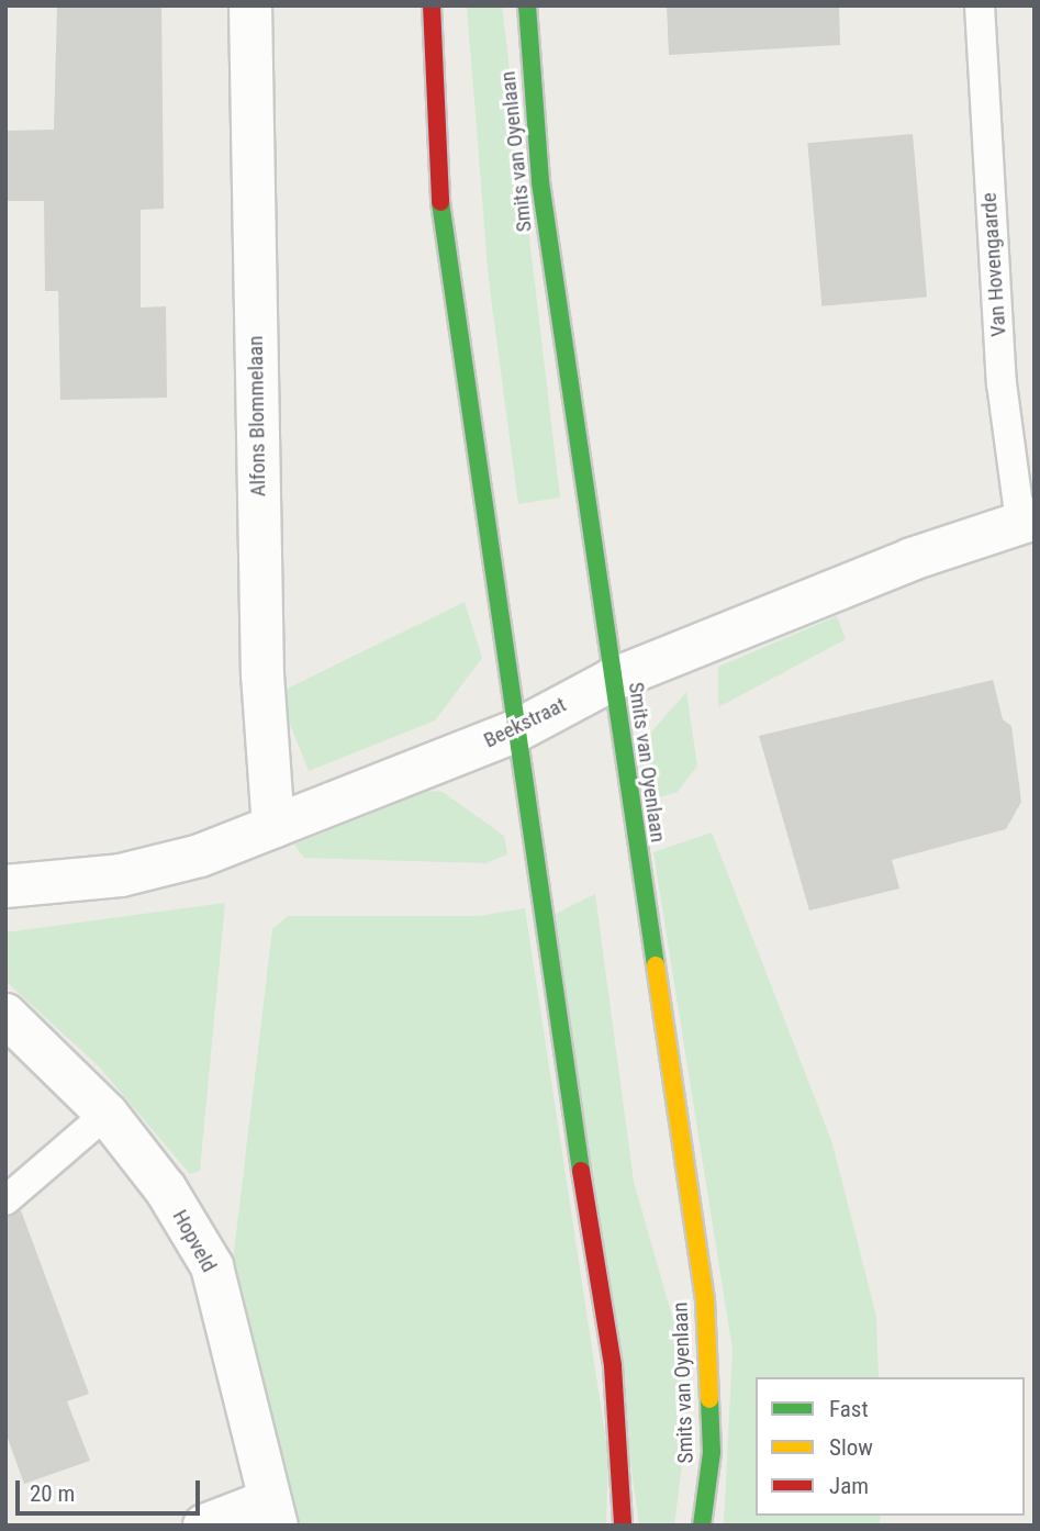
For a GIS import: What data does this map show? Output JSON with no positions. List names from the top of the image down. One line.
{"streets":{"main road":["Smits van Oyenlaan"],"street":["Alfons Blommelaan","Beekstraat","Hopveld"],"lane":["Van Hovengaarde"]},"crossings":[["Smits van Oyenlaan","Beekstraat"],["Van Hovengaarde","Beekstraat"],["Alfons Blommelaan","Beekstraat"]],"legend":["Fast","Slow","Jam"],"scale_bar":"20 m"}
